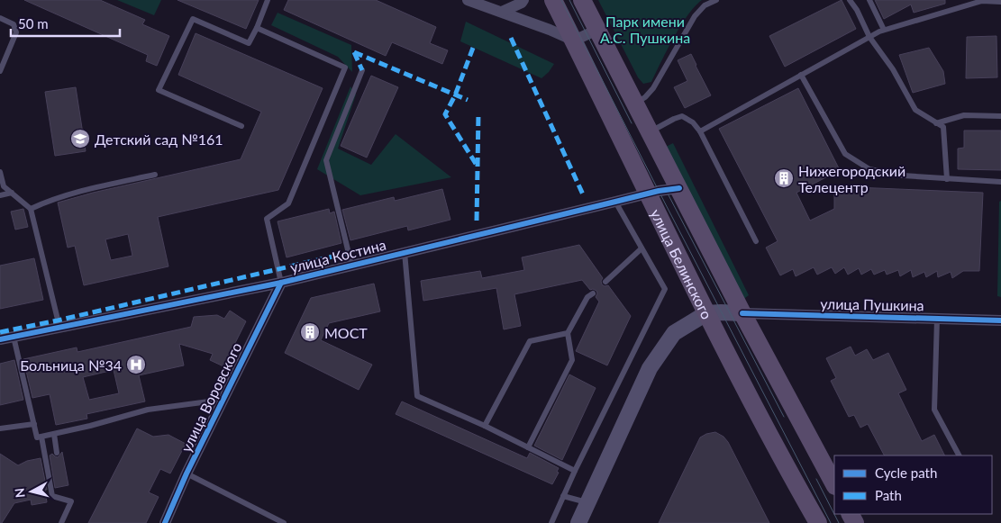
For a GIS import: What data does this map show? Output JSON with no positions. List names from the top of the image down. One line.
{"streets":{"main road":["улица Белинского"],"street":["улица Костина","улица Пушкина","улица Воровского"]},"crossings":[["улица Костина","улица Белинского"],["улица Костина","улица Воровского"],["улица Белинского","улица Пушкина"]],"parks":["Парк имени А.С. Пушкина"],"places":{"school or university":["Детский сад №161"],"building":["Нижегородский Телецентр","МОСТ"],"hospital":["Больница №34"]},"legend":["Cycle path","Path"],"scale_bar":"50 m","north":"left"}
